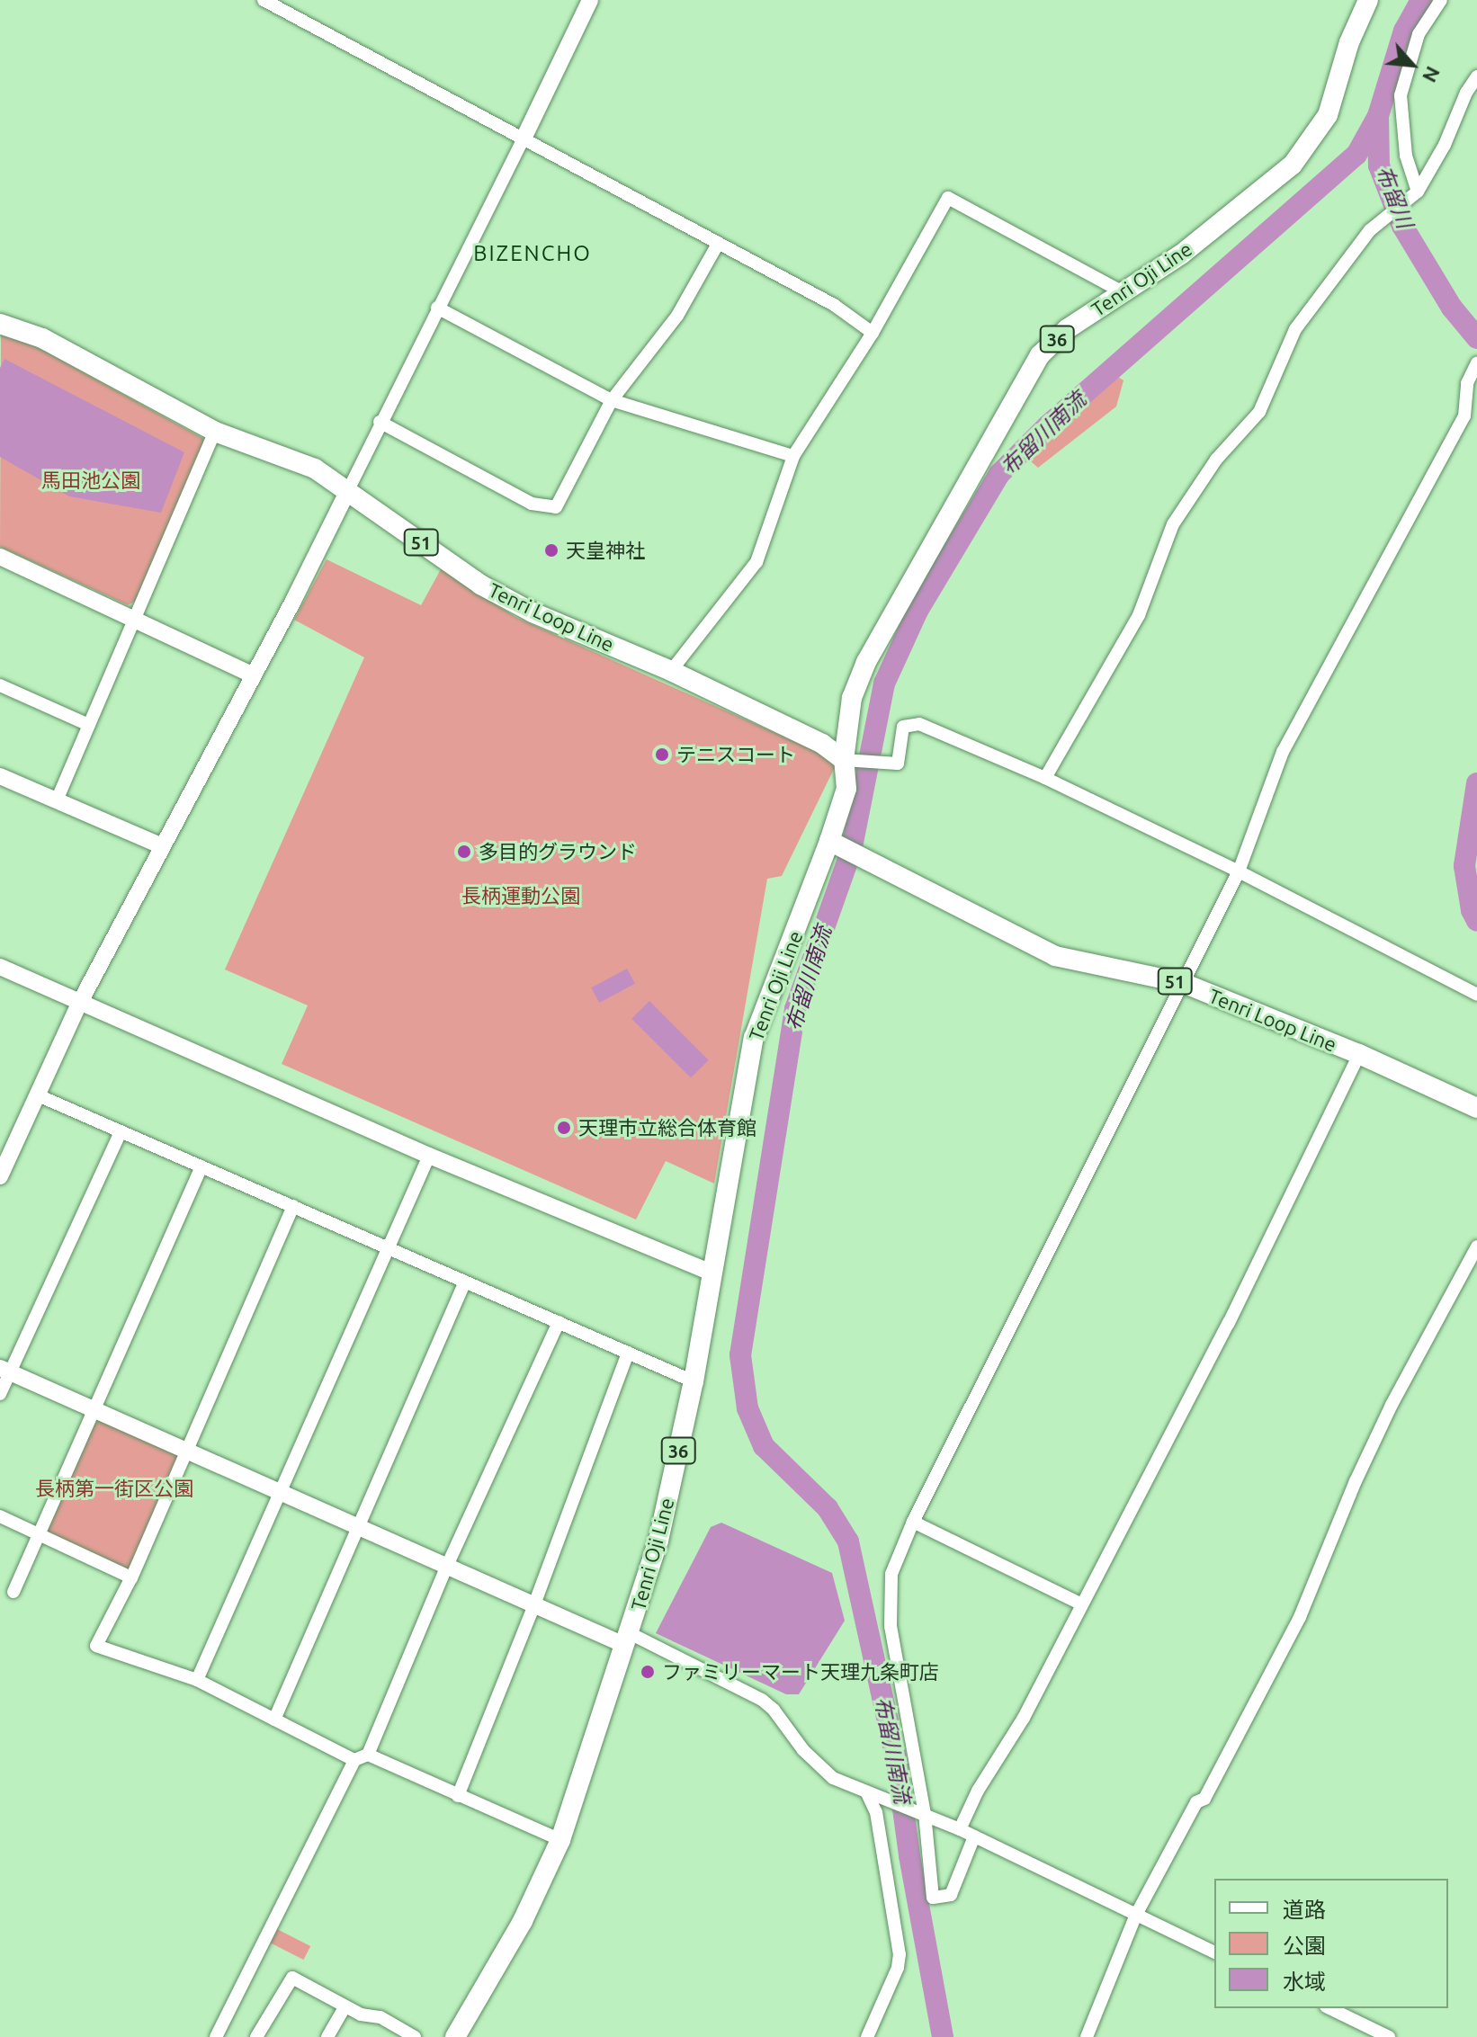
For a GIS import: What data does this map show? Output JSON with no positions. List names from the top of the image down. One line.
{"streets":{"main road":["Tenri Oji Line","36","51","Tenri Loop Line"]},"crossings":[["Tenri Oji Line","Tenri Loop Line"]],"districts":["BIZENCHO"],"water":["布留川","布留川南流"],"parks":["馬田池公園","長柄運動公園","長柄第一街区公園"],"places":["天皇神社","テニスコート","多目的グラウンド","天理市立総合体育館","ファミリーマート天理九条町店"],"legend":["道路","公園","水域"],"north":"bottom right"}
